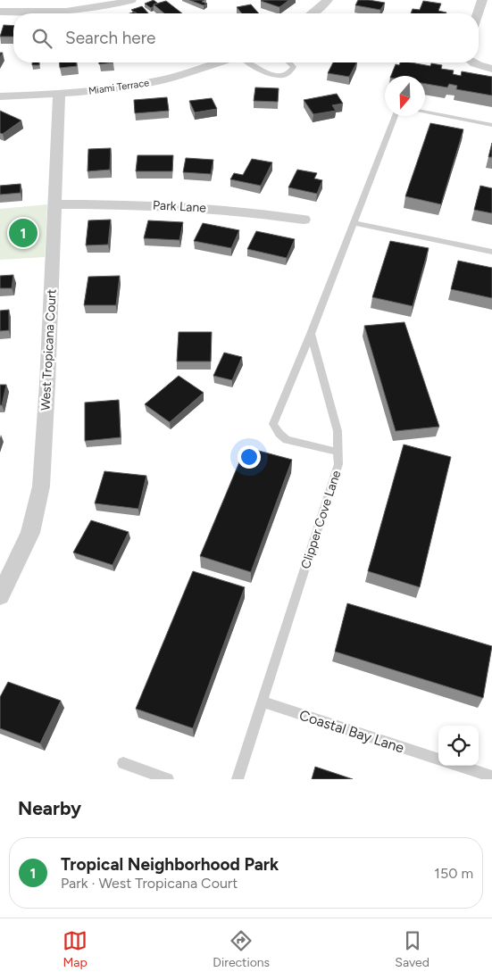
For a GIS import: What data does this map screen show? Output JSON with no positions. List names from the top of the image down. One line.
{"streets":{"street":["Miami Terrace","Park Lane","West Tropicana Court"],"lane":["Clipper Cove Lane","Coastal Bay Lane"]},"crossings":[["Miami Terrace","West Tropicana Court"],["Park Lane","West Tropicana Court"],["Clipper Cove Lane","Coastal Bay Lane"]],"north":"bottom","page":{"search":"Search here","pins":"1","heading":"Nearby","list":[{"mark":"1","name":"Tropical Neighborhood Park","note":"Park · West Tropicana Court","value":"150 m"}],"nav":["Map","Directions","Saved"]}}
